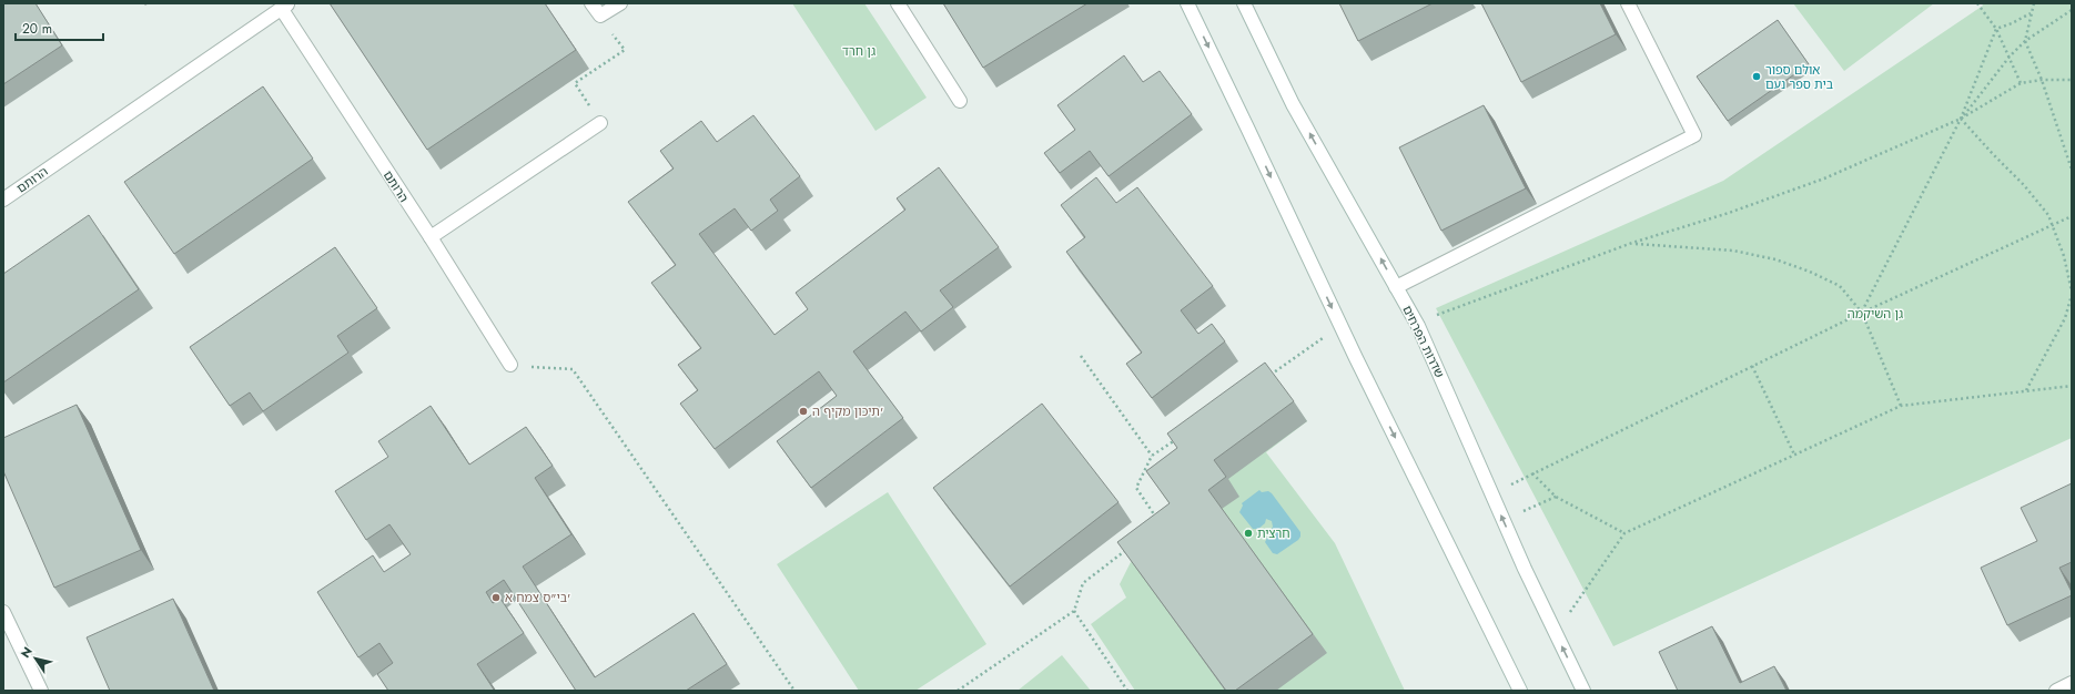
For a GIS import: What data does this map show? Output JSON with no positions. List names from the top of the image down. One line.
{"streets":{"street":["הרותם","שדרות הפרחים"]},"parks":["גן חרד","גן השיקמה"],"places":["אולם ספור בית ספר נעם","תיכון מקיף ה'","חרצית","בי\"ס צמח א'"],"scale_bar":"20 m","north":"top left"}
